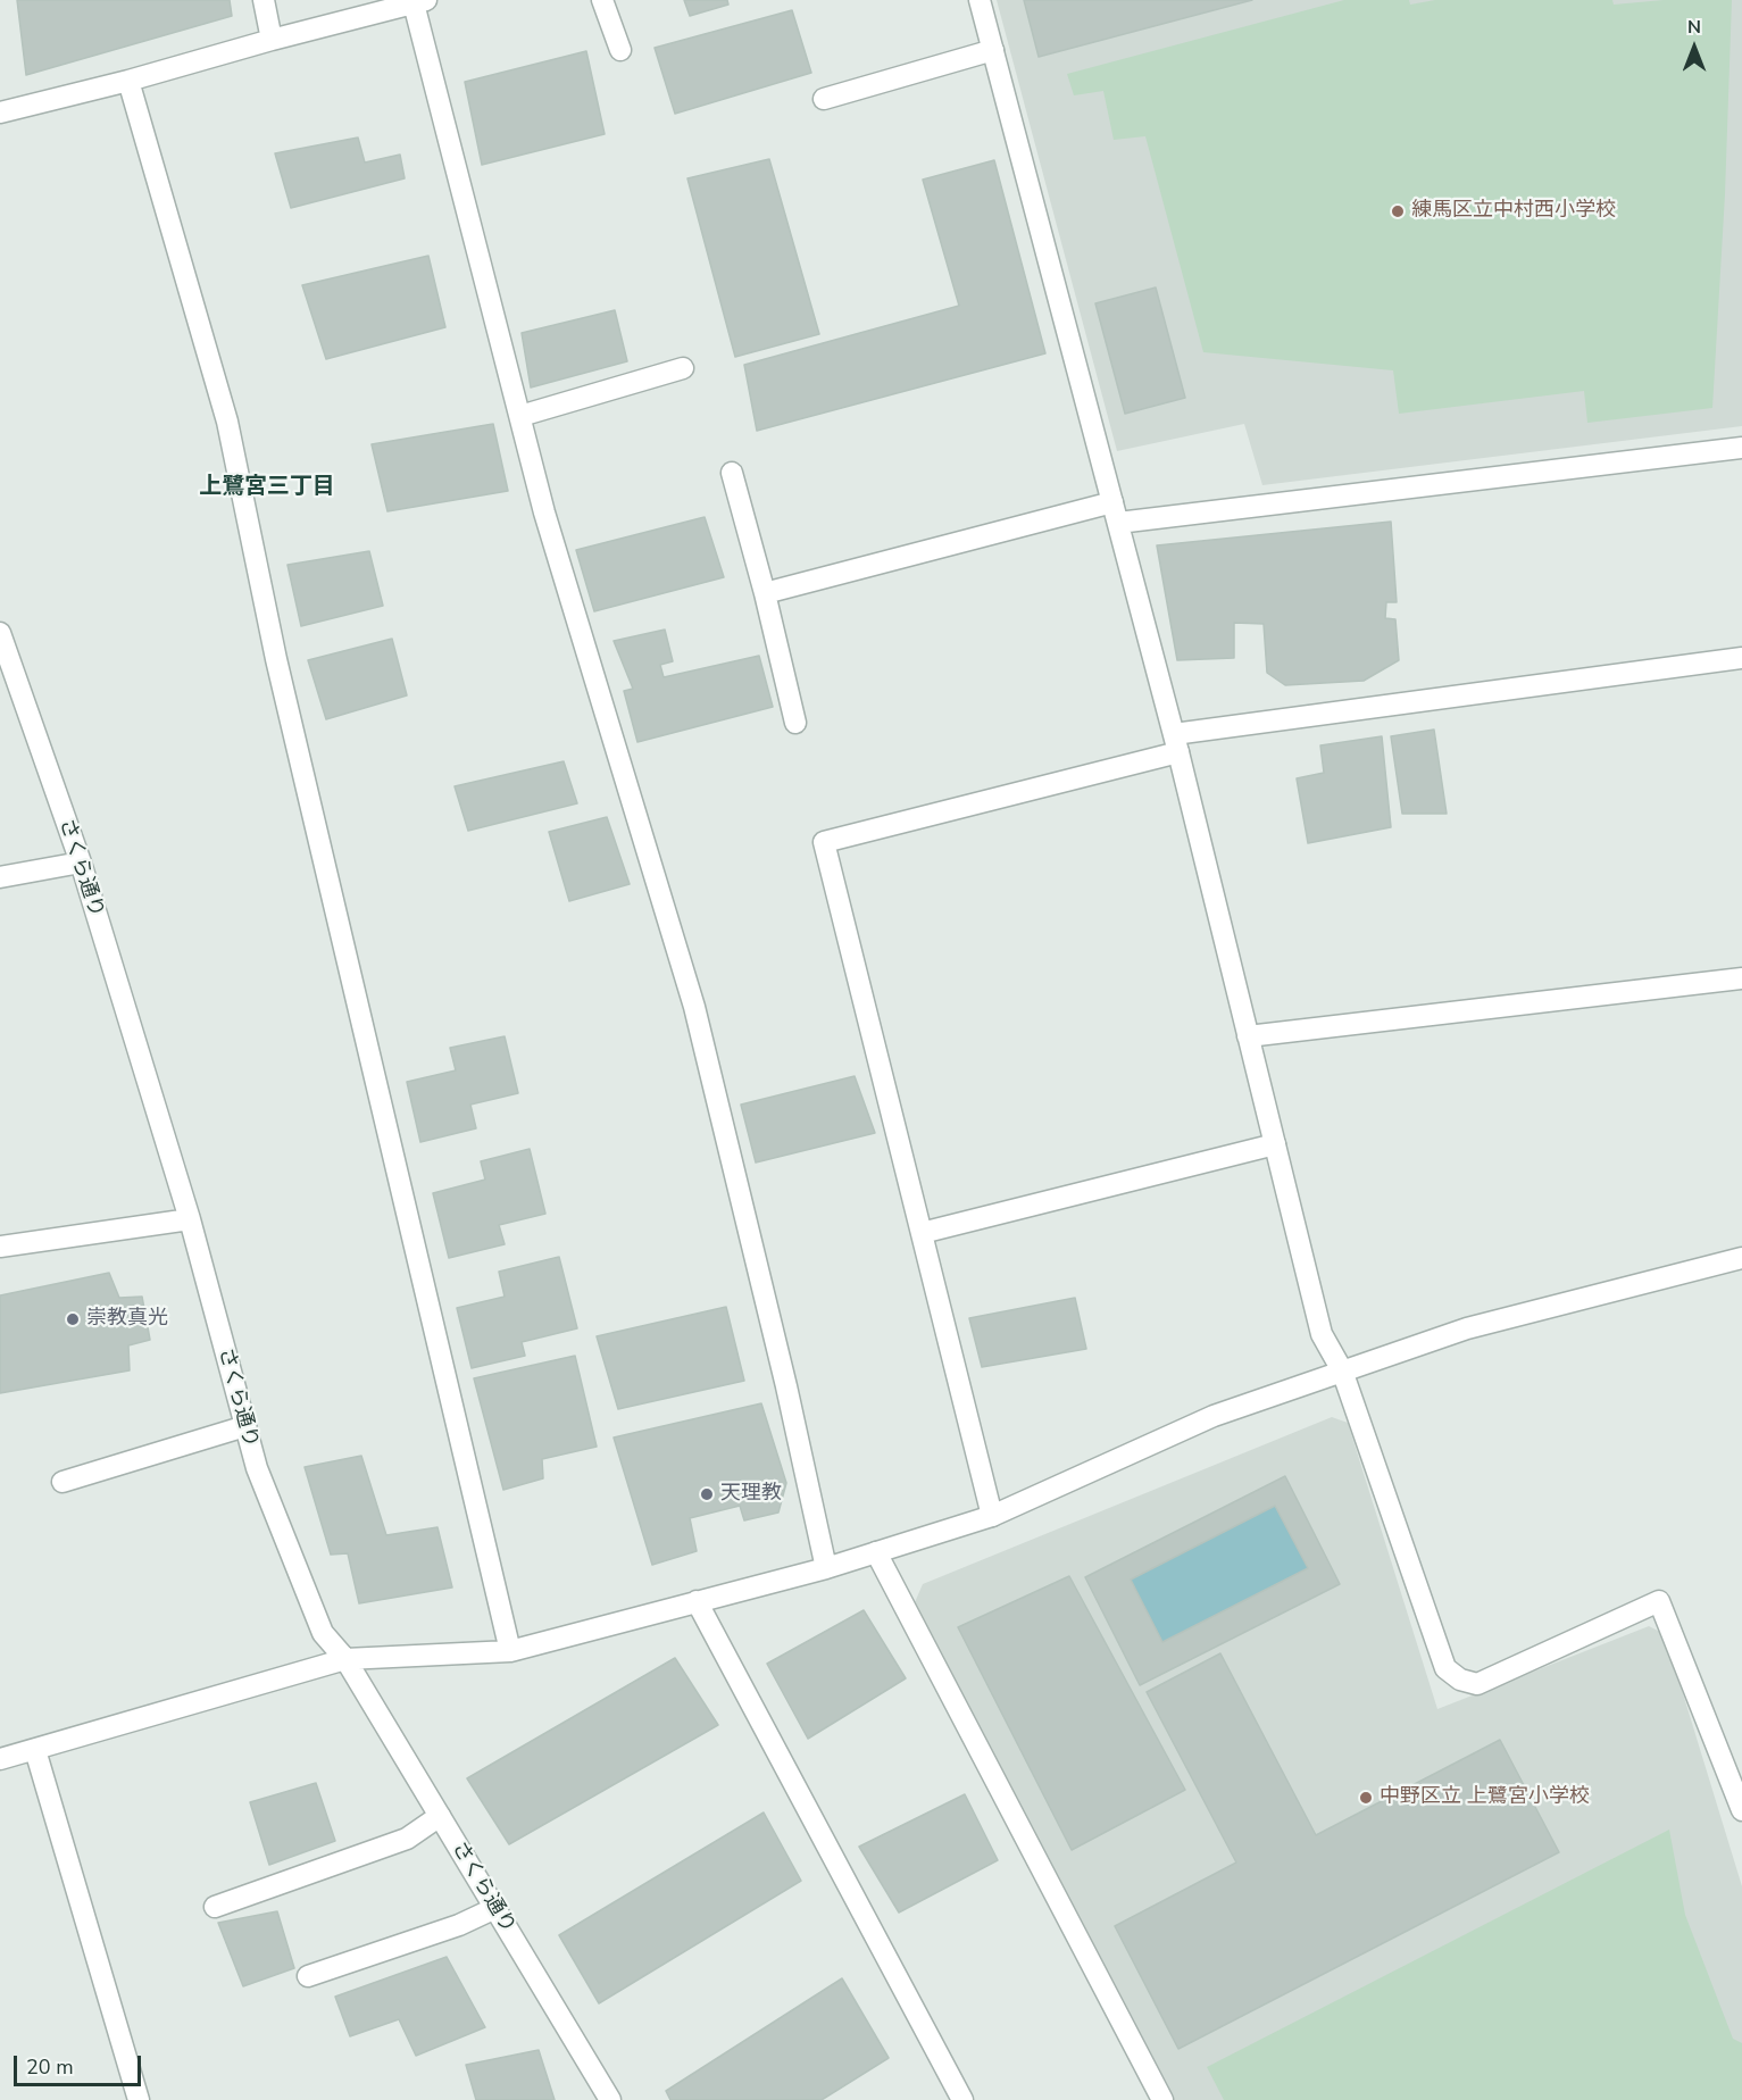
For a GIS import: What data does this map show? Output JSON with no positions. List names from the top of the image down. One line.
{"streets":{"street":["さくら通り"]},"districts":["上鷺宮三丁目"],"places":["練馬区立中村西小学校","崇教真光","天理教","中野区立 上鷺宮小学校"],"scale_bar":"20 m","north":"top"}
